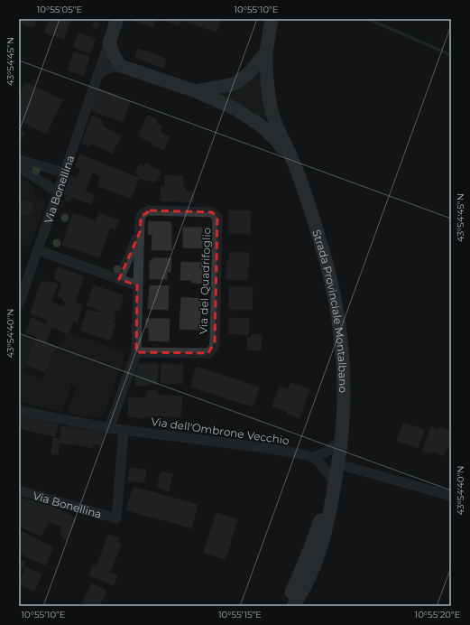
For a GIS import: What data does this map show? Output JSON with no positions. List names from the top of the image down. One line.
{"streets":{"main road":["Via Bonellina","Strada Provinciale Montalbano"],"street":["Via del Quadrifoglio","Via dell'Ombrone Vecchio"]},"crossings":[["Via Bonellina","Via dell'Ombrone Vecchio"]],"coordinates":["10°55'05\"E","10°55'10\"E","43°54'45\"N","43°54'40\"N","10°55'15\"E","10°55'20\"E"]}
